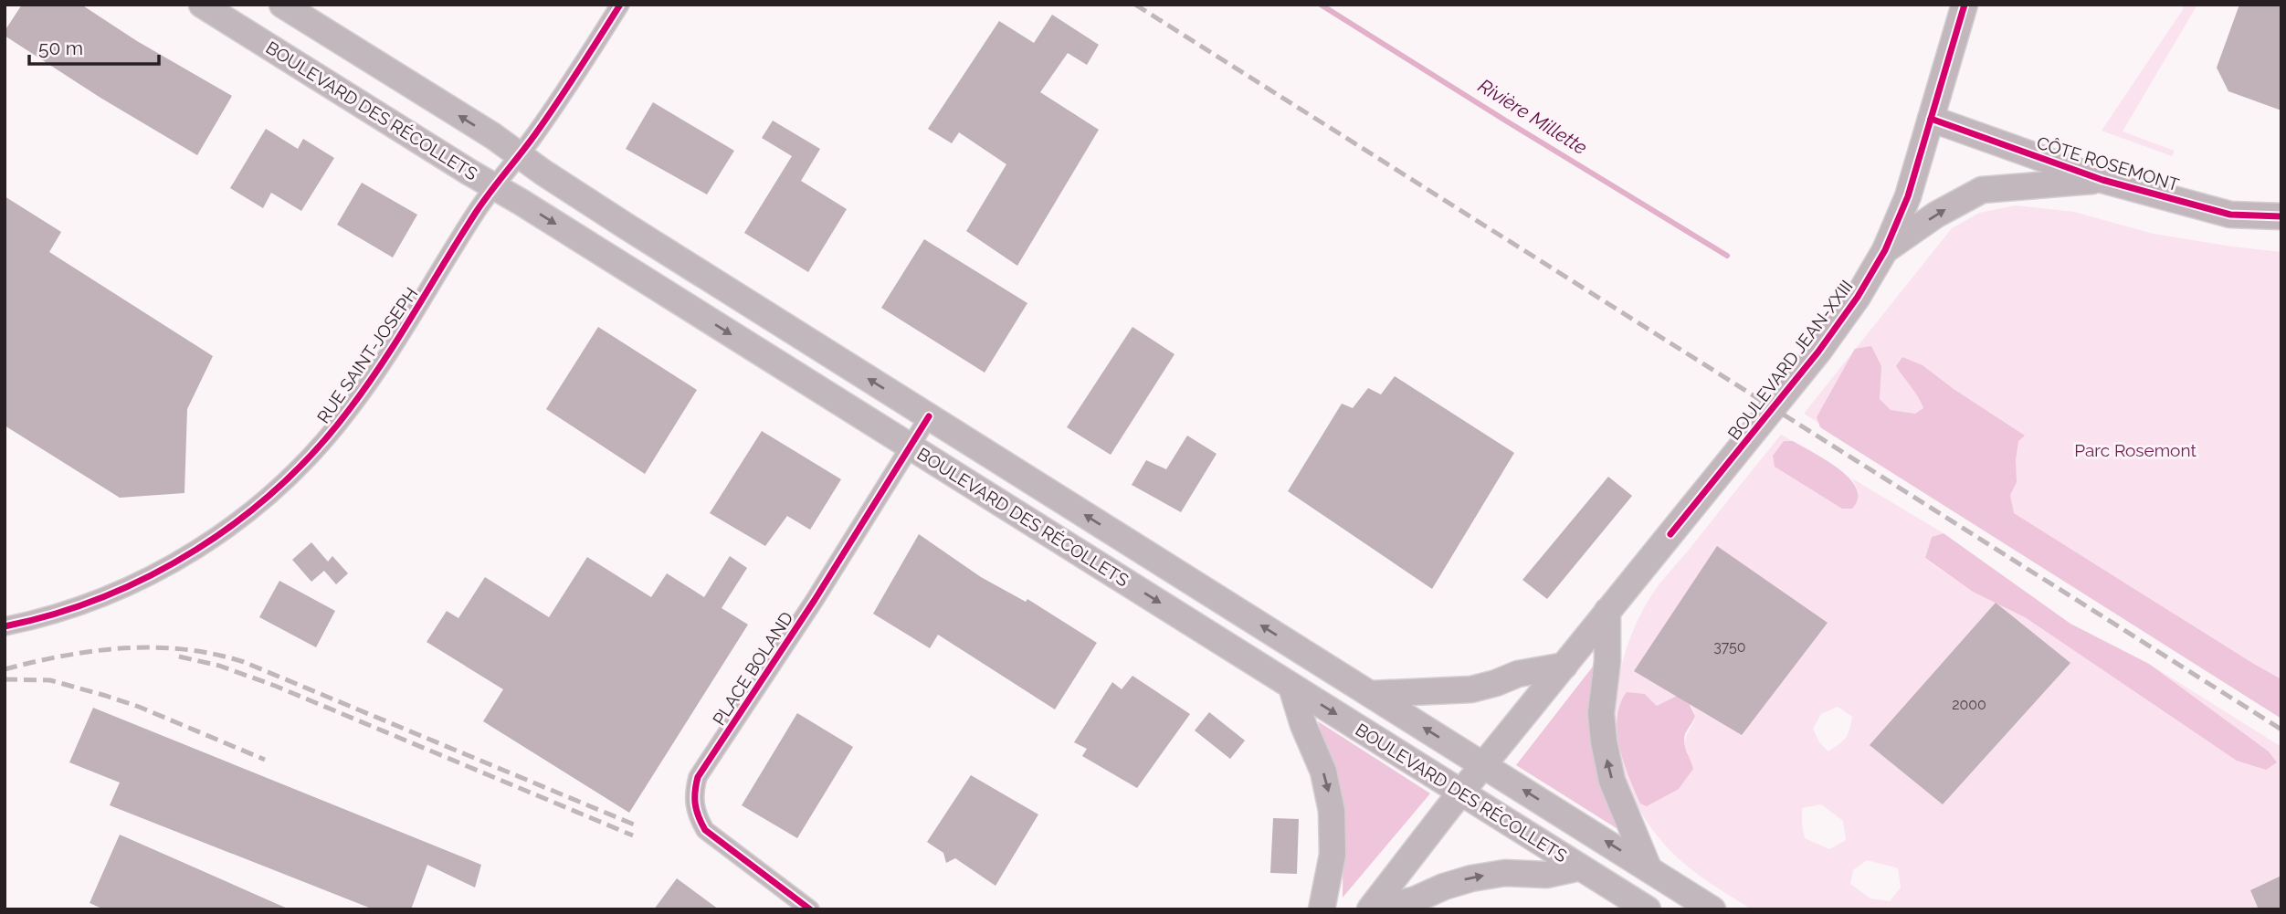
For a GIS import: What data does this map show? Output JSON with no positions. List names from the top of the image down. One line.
{"streets":{"main road":["BOULEVARD DES RÉCOLLETS","CÔTE ROSEMONT","BOULEVARD JEAN-XXIII"],"street":["RUE SAINT-JOSEPH","PLACE BOLAND"]},"crossings":[["BOULEVARD DES RÉCOLLETS","RUE SAINT-JOSEPH"],["BOULEVARD DES RÉCOLLETS","BOULEVARD JEAN-XXIII"],["BOULEVARD DES RÉCOLLETS","PLACE BOLAND"],["CÔTE ROSEMONT","BOULEVARD JEAN-XXIII"]],"water":["Rivière Millette"],"parks":["Parc Rosemont"],"house_numbers":["3750","2000"],"scale_bar":"50 m"}
